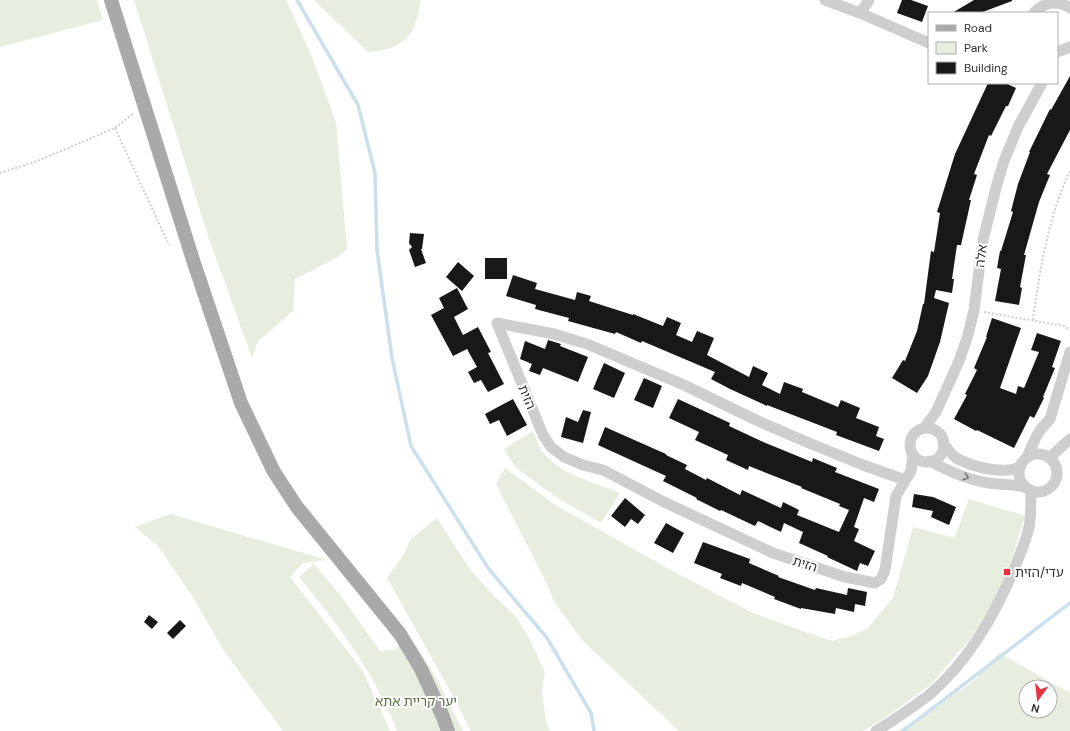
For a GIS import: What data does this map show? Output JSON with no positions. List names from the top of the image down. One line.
{"streets":{"street":["אלה","הזית"]},"crossings":[["אלה","הזית"]],"parks":["יער קריית אתא"],"places":{"transit":["עדי/הזית"]},"legend":["Road","Park","Building"],"north":"bottom"}
